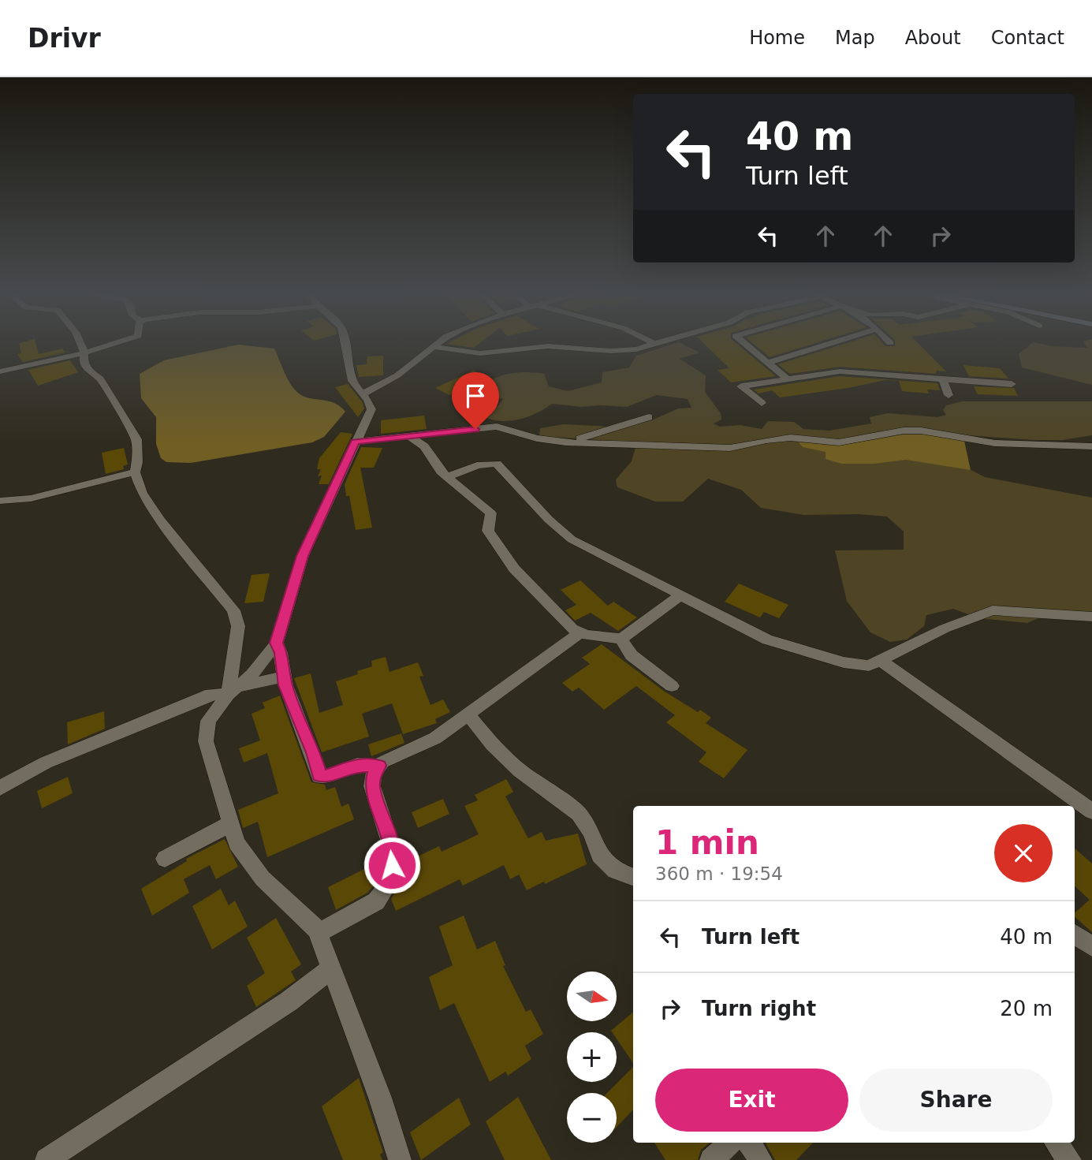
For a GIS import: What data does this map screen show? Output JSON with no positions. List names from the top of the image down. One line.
{"north":"right","page":{"header":"Drivr","nav":["Home","Map","About","Contact"],"turn":["40 m","Turn left"],"heading":["1 min","360 m · 19:54"],"list":[{"name":"Turn left","value":"40 m"},{"name":"Turn right","value":"20 m"}],"map_buttons":["+","−"],"buttons":["Exit","Share"]}}
